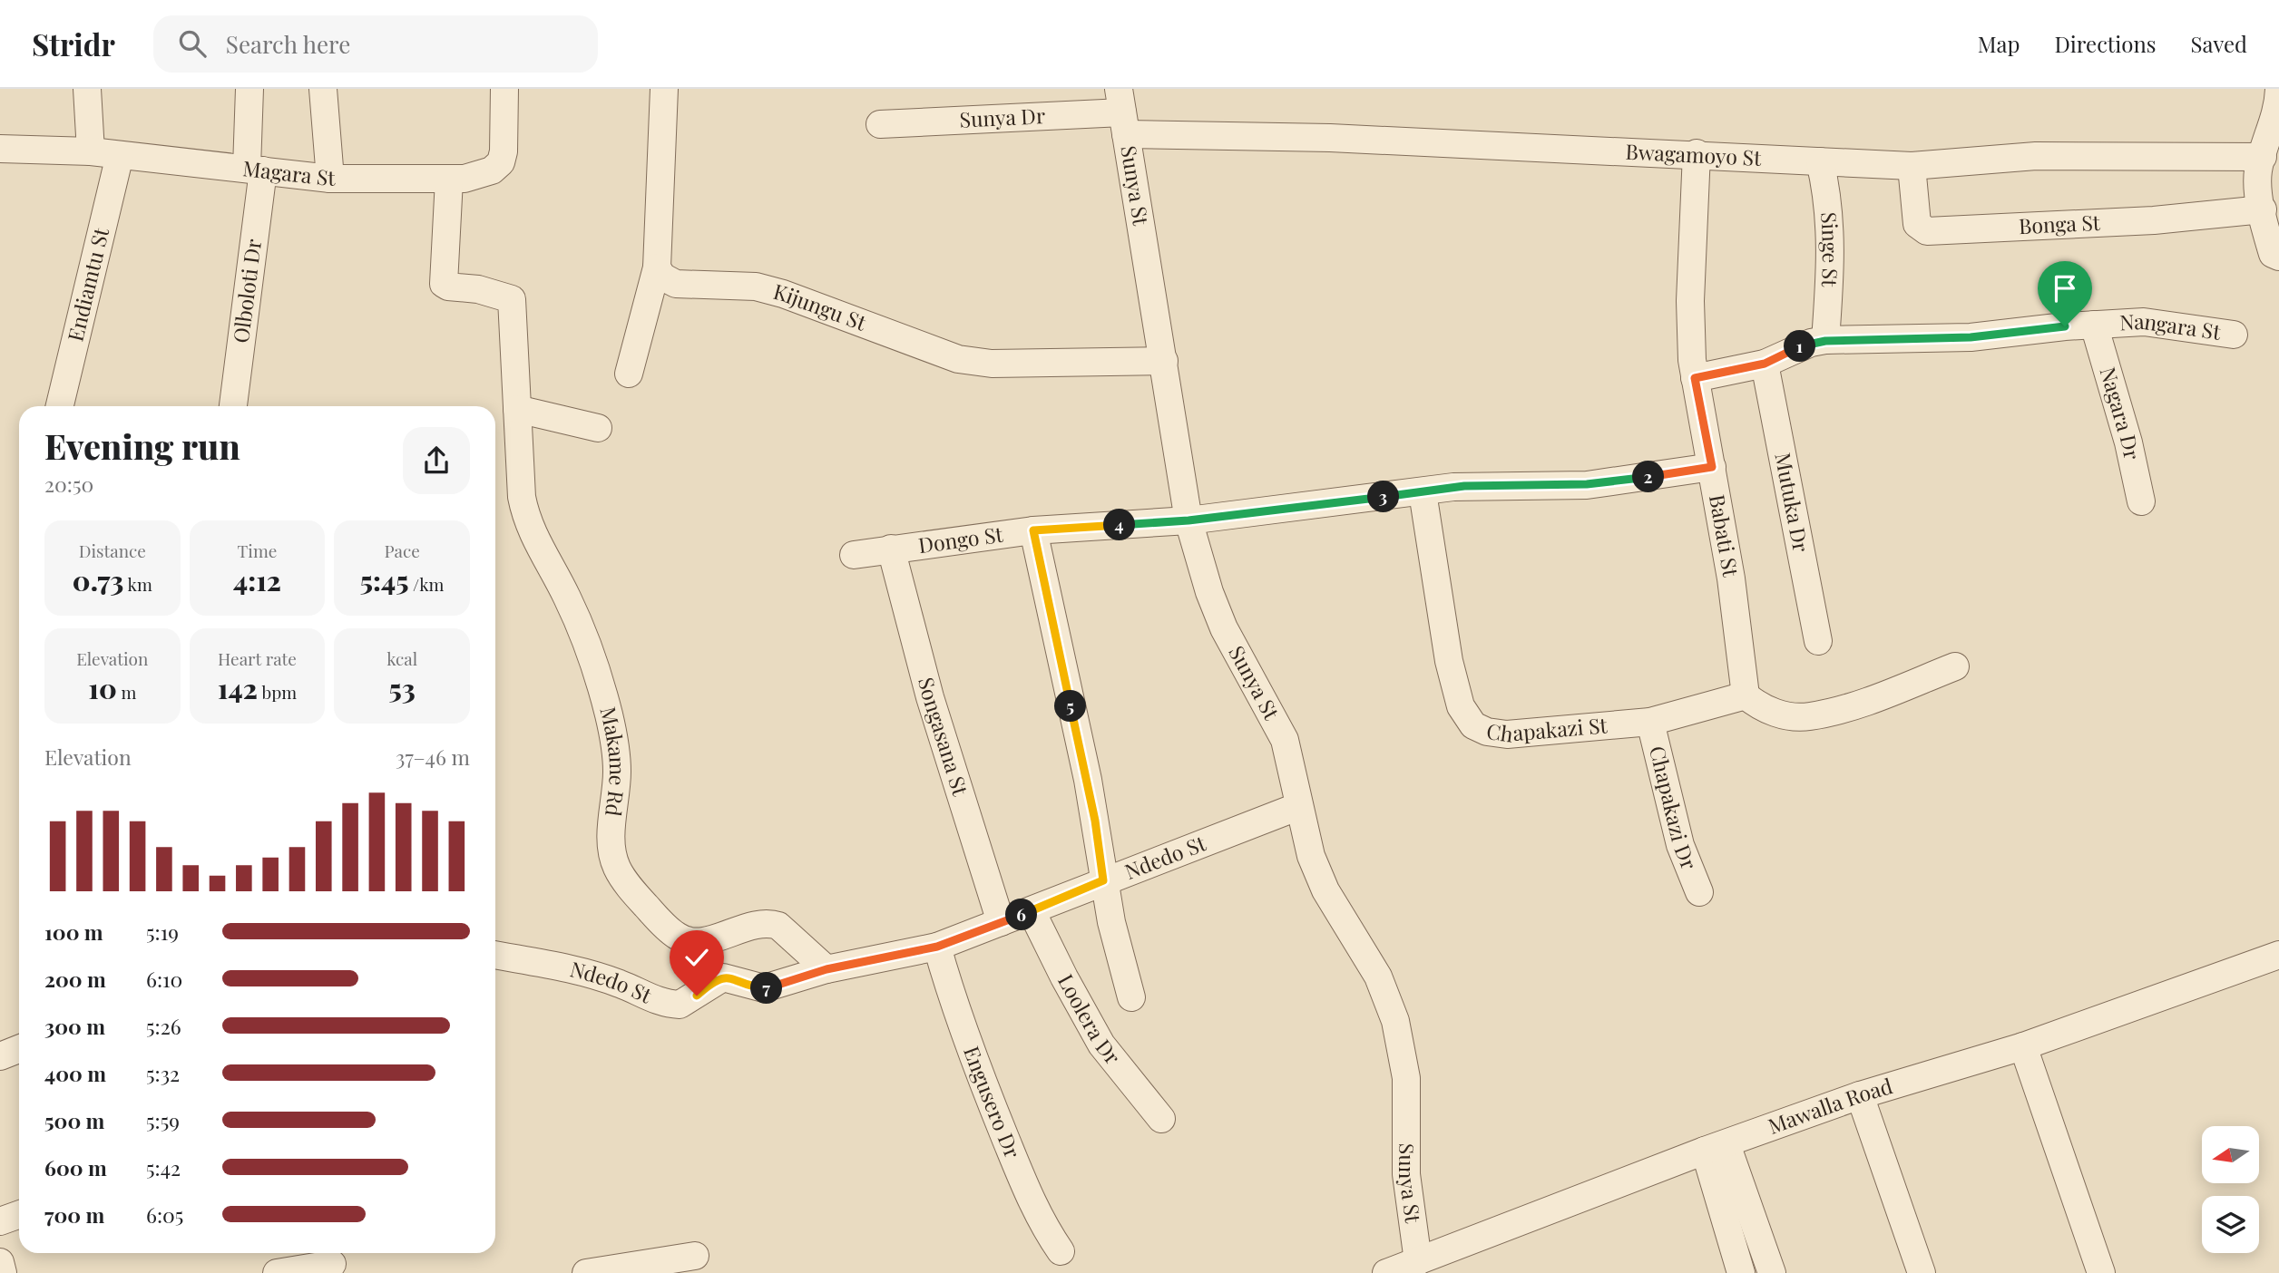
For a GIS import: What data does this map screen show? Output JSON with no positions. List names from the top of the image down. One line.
{"streets":{"street":["Sunya Dr","Bwagamoyo St","Magara St","Sunya St","Bonga St","Singe St","Endiamtu St","Olboloti Dr","Kijungu St","Nangara St","Nagara Dr","Mutuka Dr","Babati St","Dongo St","Chapakazi St","Songasana St","Makame Rd","Chapakazi Dr","Ndedo St","Loolera Dr","Engusero Dr","Mawalla Road"]},"crossings":[["Sunya Dr","Bwagamoyo St"],["Sunya Dr","Sunya St"],["Bwagamoyo St","Sunya St"],["Bwagamoyo St","Bonga St"],["Bwagamoyo St","Singe St"],["Bwagamoyo St","Babati St"],["Magara St","Endiamtu St"],["Magara St","Olboloti Dr"],["Sunya St","Kijungu St"],["Sunya St","Dongo St"],["Sunya St","Ndedo St"],["Sunya St","Mawalla Road"],["Singe St","Nangara St"],["Nangara St","Nagara Dr"],["Nangara St","Mutuka Dr"],["Nangara St","Babati St"],["Babati St","Dongo St"],["Babati St","Chapakazi St"],["Dongo St","Chapakazi St"],["Dongo St","Songasana St"],["Chapakazi St","Chapakazi Dr"],["Songasana St","Ndedo St"],["Makame Rd","Ndedo St"],["Ndedo St","Loolera Dr"],["Ndedo St","Engusero Dr"]],"north":"left","page":{"header":"Stridr","search":"Search here","nav":["Map","Directions","Saved"],"pins":["1","2","3","4","5","6","7"],"heading":["Evening run","20:50"],"stats":[["Distance","0.73 km"],["Time","4:12"],["Pace","5:45 /km"],["Elevation","10 m"],["Heart rate","142 bpm"],["kcal","53"]],"chart":["Elevation","37–46 m"],"list":[{"name":"100 m","note":"5:19"},{"name":"200 m","note":"6:10"},{"name":"300 m","note":"5:26"},{"name":"400 m","note":"5:32"},{"name":"500 m","note":"5:59"},{"name":"600 m","note":"5:42"},{"name":"700 m","note":"6:05"}]}}
